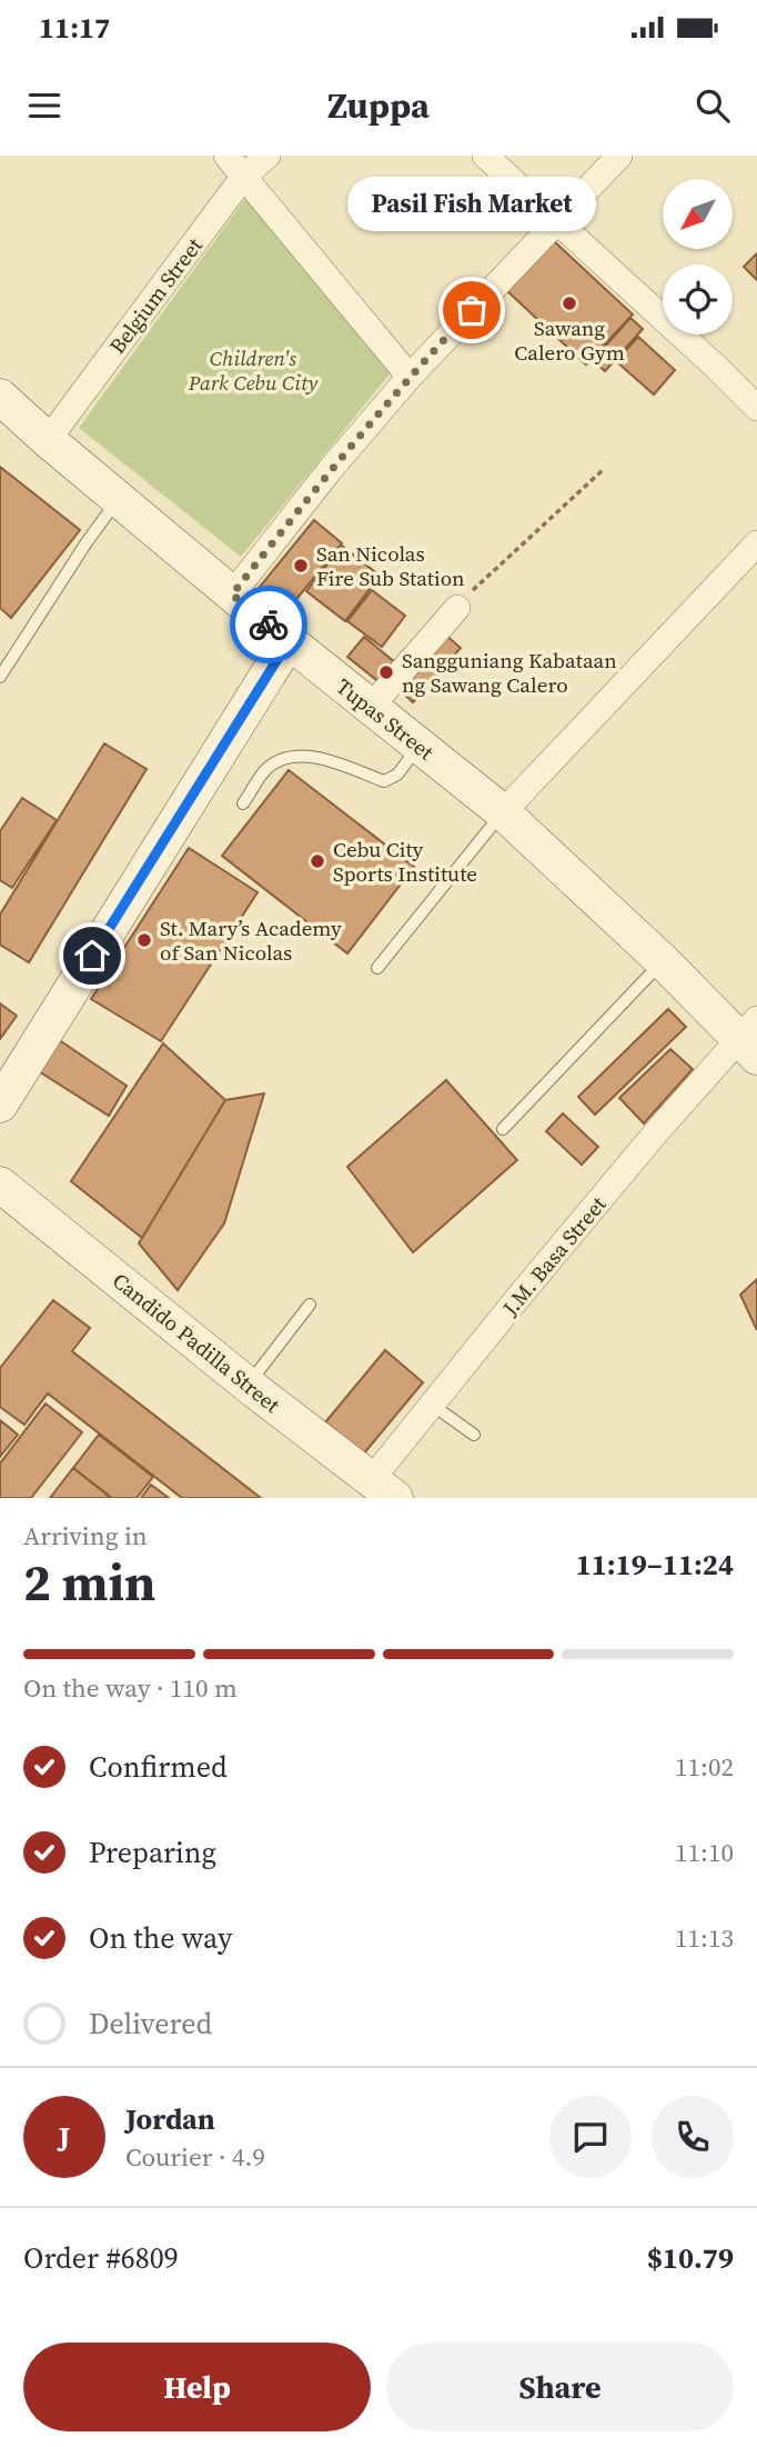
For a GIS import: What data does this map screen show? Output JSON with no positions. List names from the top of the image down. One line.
{"streets":{"street":["Belgium Street","Tupas Street","J.M. Basa Street","Candido Padilla Street"]},"crossings":[["Belgium Street","Tupas Street"],["Tupas Street","J.M. Basa Street"],["J.M. Basa Street","Candido Padilla Street"]],"parks":["Children's Park Cebu City"],"places":["Sawang Calero Gym","Pasil Fish Market","San Nicolas Fire Sub Station","Sangguniang Kabataan ng Sawang Calero","Cebu City Sports Institute","St. Mary’s Academy of San Nicolas"],"north":"bottom left","page":{"status":"11:17","header":"Zuppa","bubble":"Pasil Fish Market","heading":["2 min","Arriving in","11:19–11:24"],"panel":["Jordan","Courier · 4.9","Order #6809","$10.79"],"bar":"On the way · 110 m","list":[["Confirmed","11:02"],["Preparing","11:10"],["On the way","11:13"],"Delivered"],"round":"J","buttons":["Help","Share"]}}
